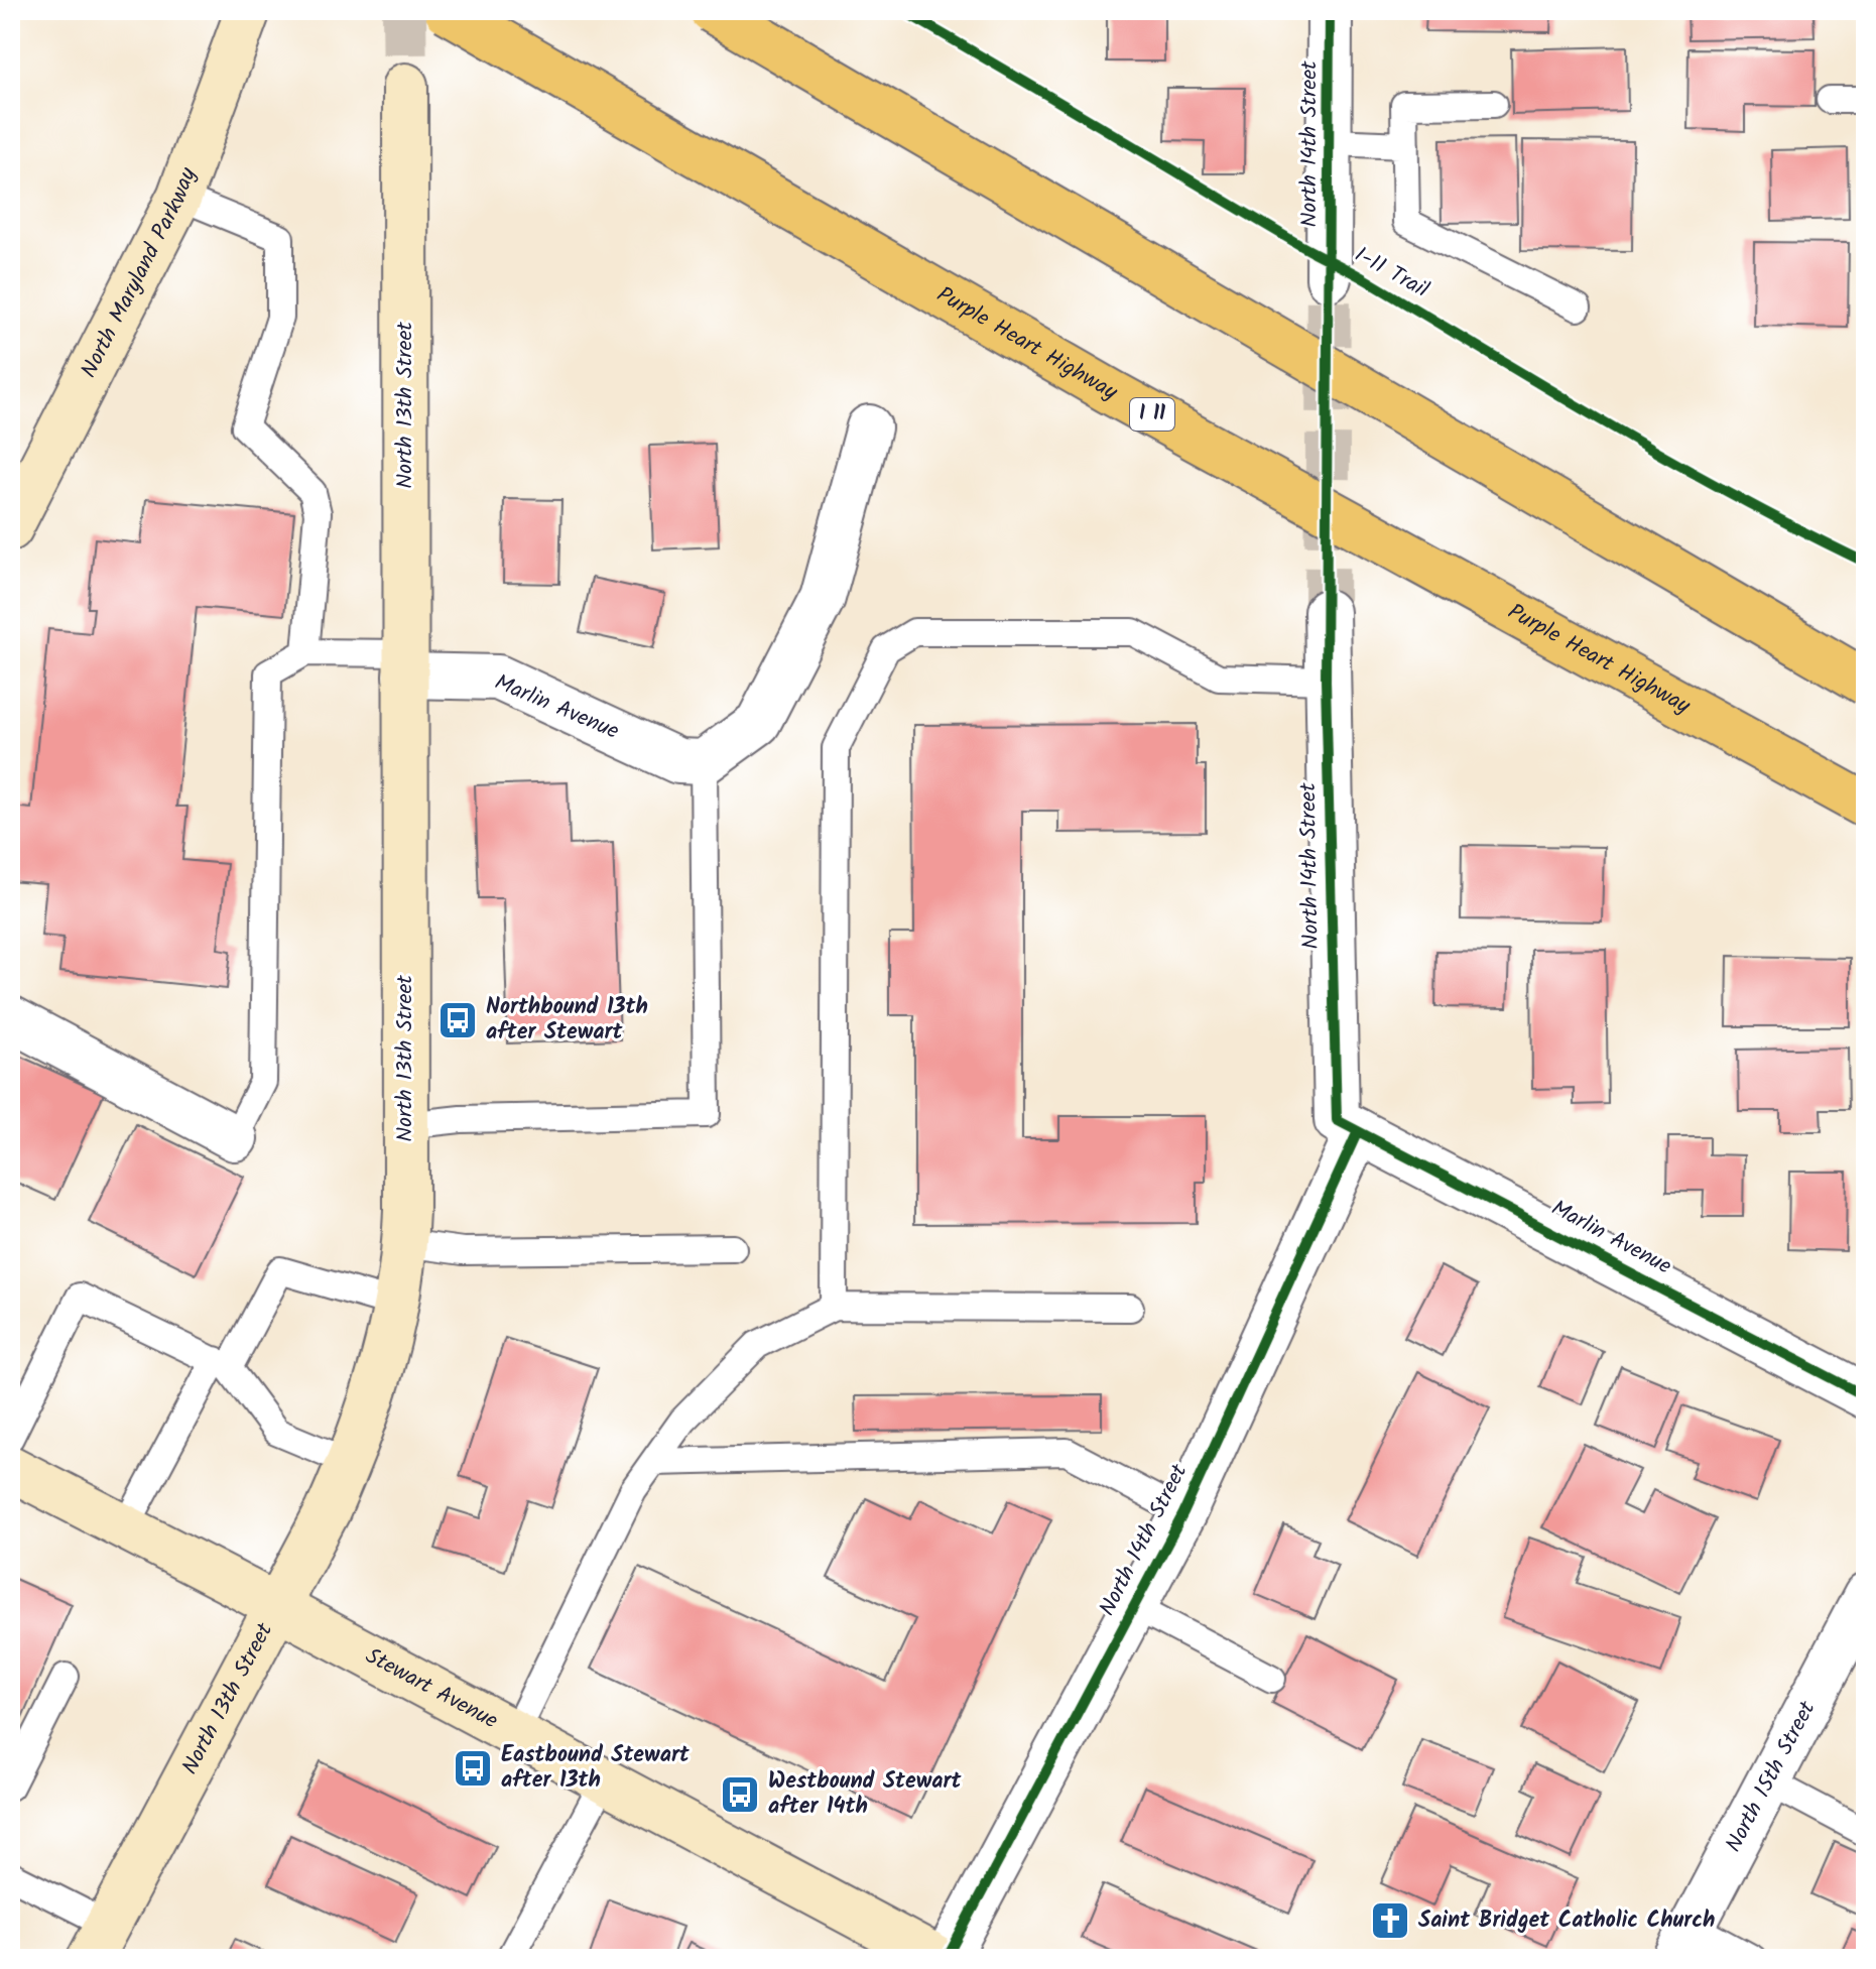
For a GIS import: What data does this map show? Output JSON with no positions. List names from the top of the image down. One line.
{"streets":{"highway":["Purple Heart Highway","I 11"],"main road":["North Maryland Parkway","North 13th Street","Stewart Avenue"],"street":["North 14th Street","Marlin Avenue","North 15th Street"],"cycle path":["I-11 Trail"]},"crossings":[["North 14th Street","Marlin Avenue"],["North 13th Street","Marlin Avenue"],["North 13th Street","Stewart Avenue"]],"places":{"bus stop":["Northbound 13th after Stewart","Eastbound Stewart after 13th","Westbound Stewart after 14th"],"church":["Saint Bridget Catholic Church"]}}
